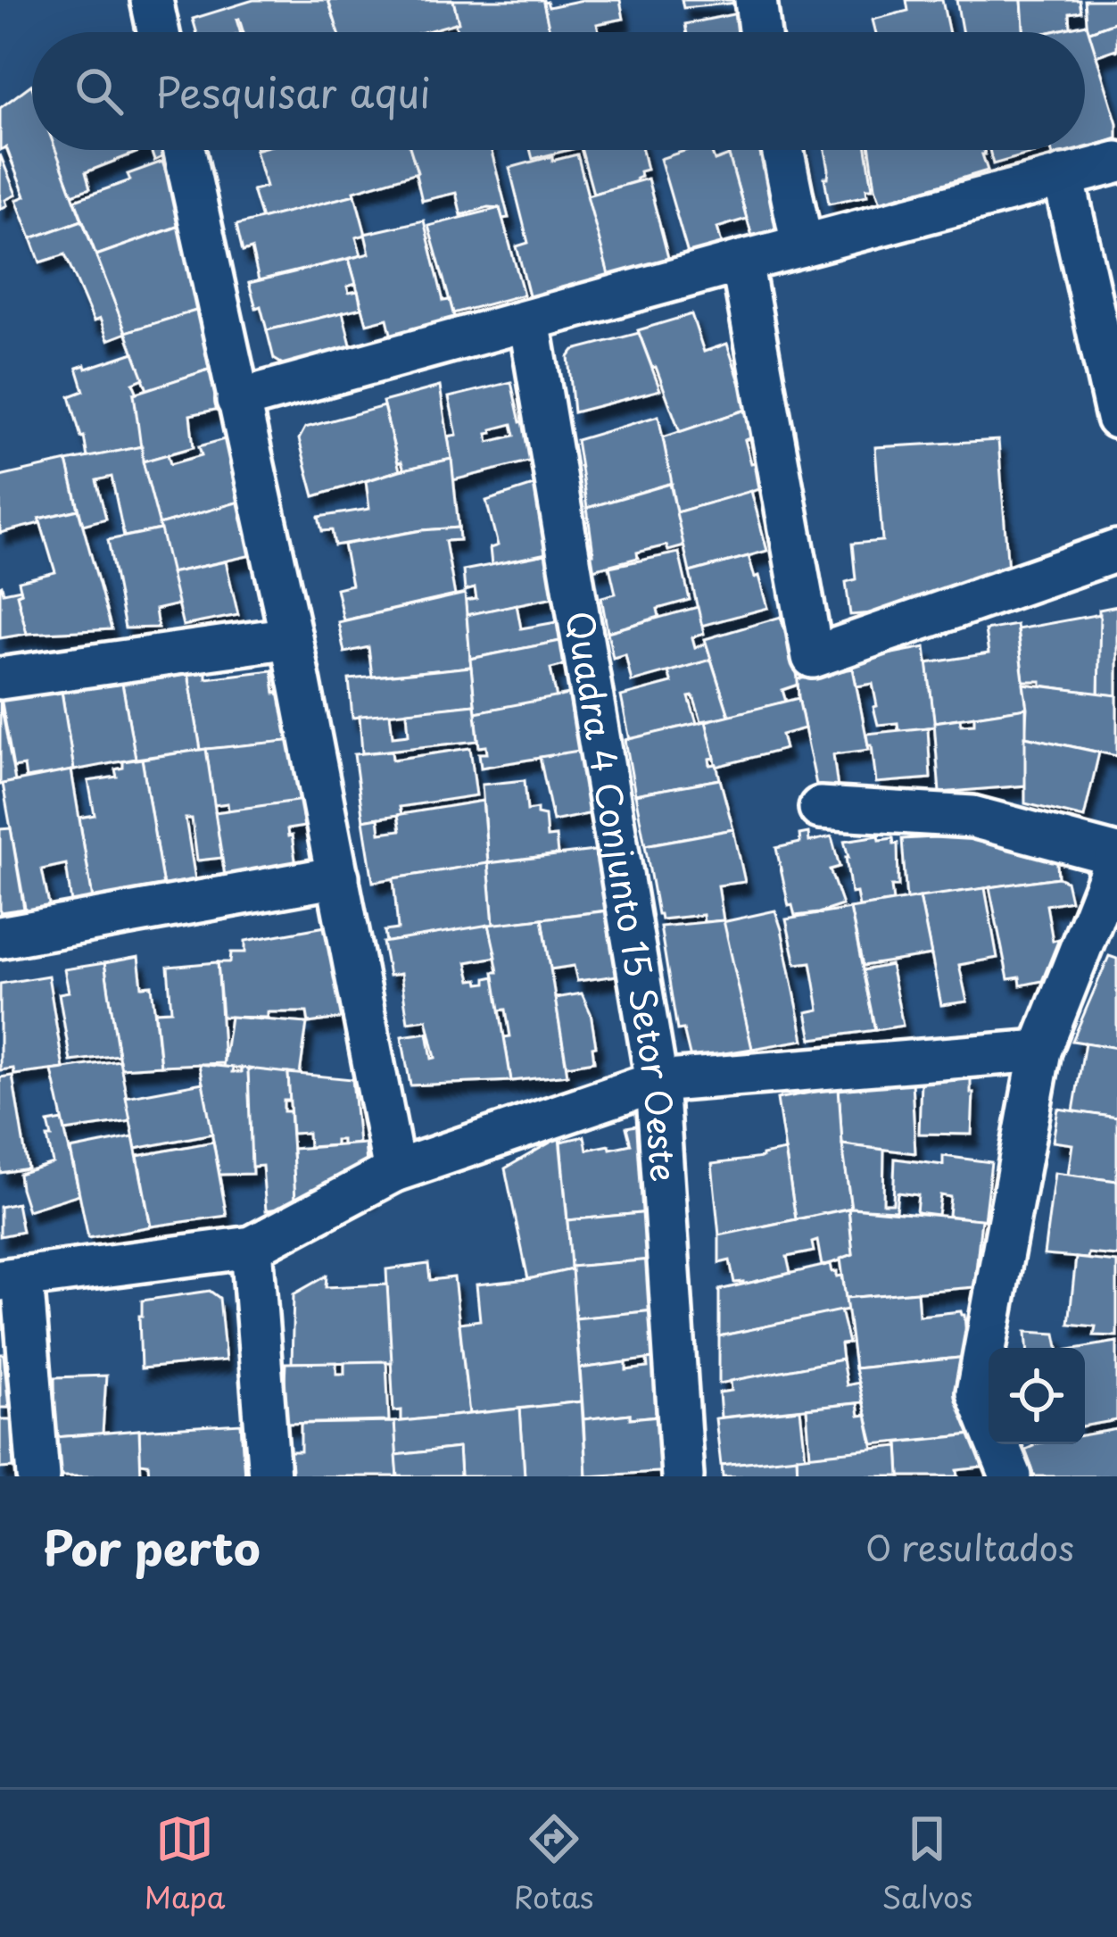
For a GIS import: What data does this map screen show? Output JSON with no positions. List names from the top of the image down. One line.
{"streets":{"street":["Quadra 4 Conjunto 15 Setor Oeste"]},"page":{"search":"Pesquisar aqui","heading":["Por perto","0 resultados"],"nav":["Mapa","Rotas","Salvos"]}}
